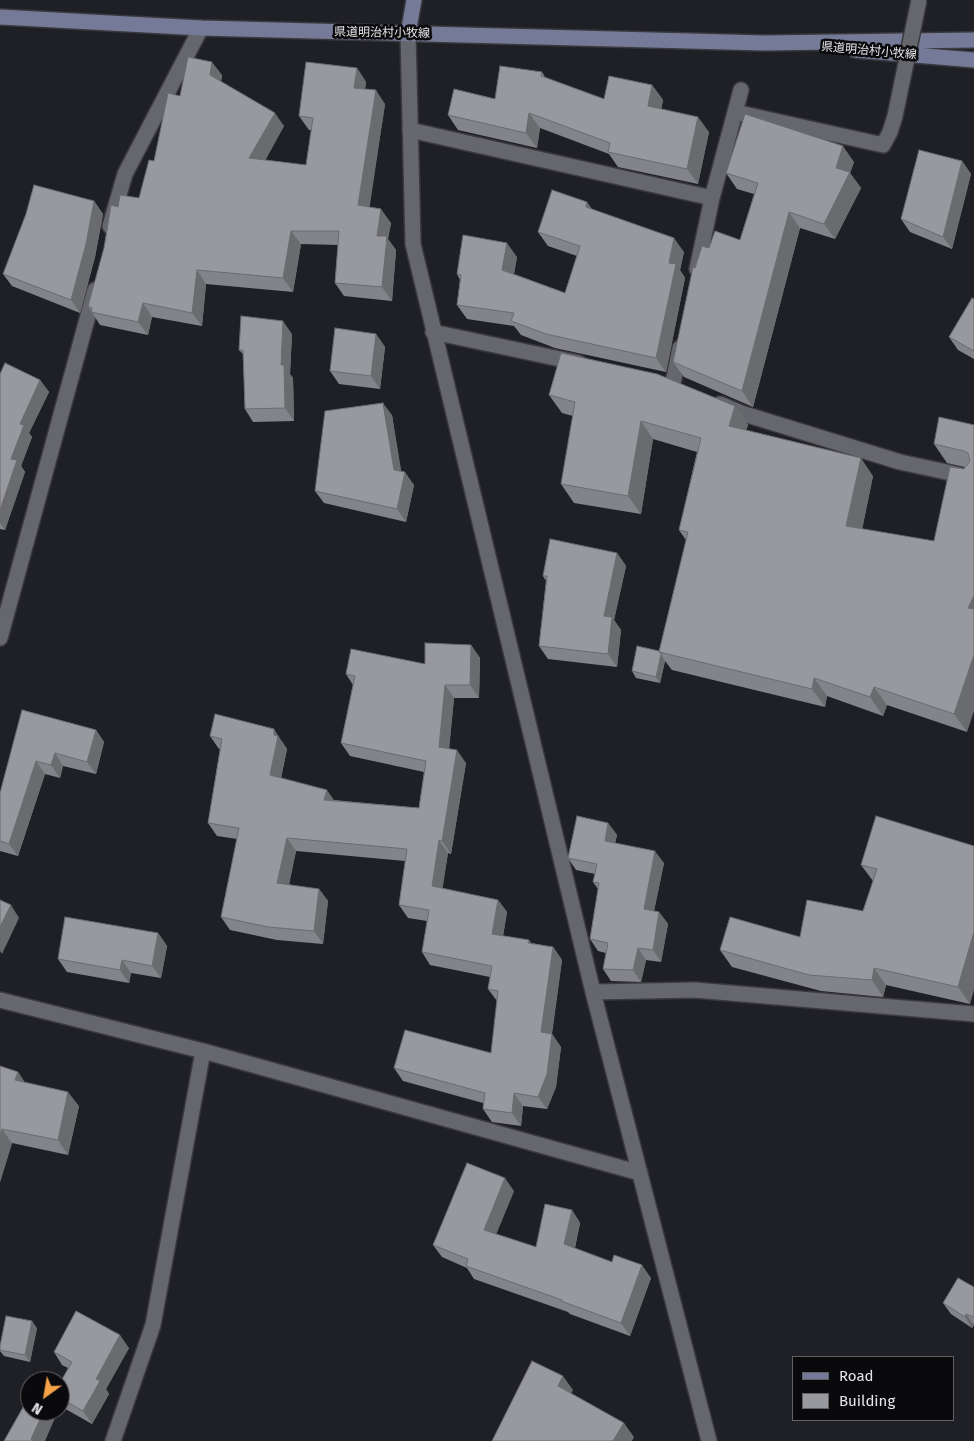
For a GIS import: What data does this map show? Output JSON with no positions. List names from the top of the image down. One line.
{"streets":{"main road":["県道明治村小牧線"]},"legend":["Road","Building"],"north":"bottom left"}
